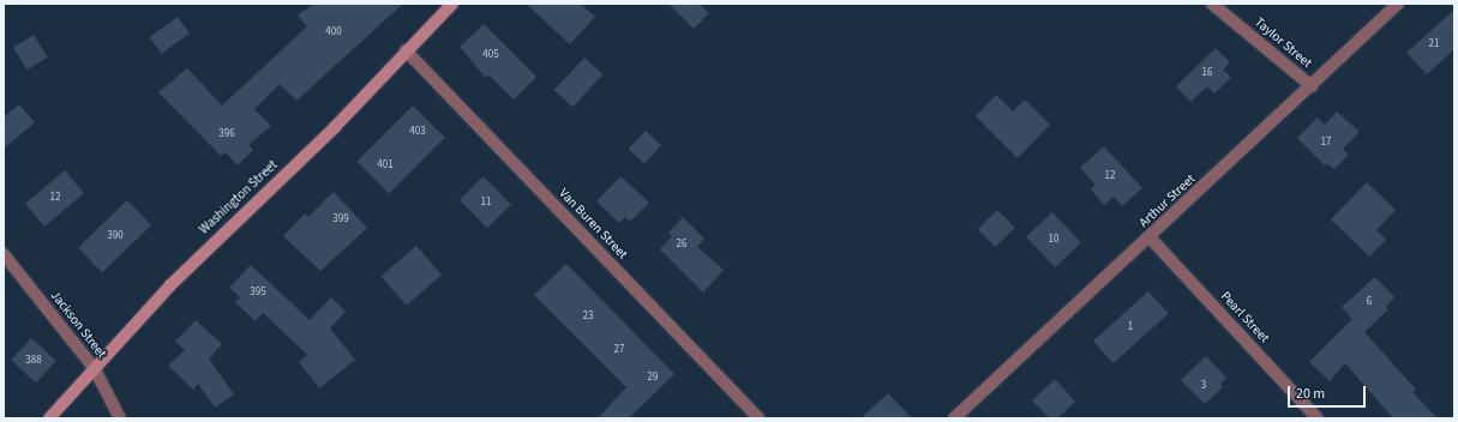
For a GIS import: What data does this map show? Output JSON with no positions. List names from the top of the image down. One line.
{"streets":{"street":["Taylor Street","Washington Street","Arthur Street","Van Buren Street","Pearl Street","Jackson Street"]},"crossings":[["Taylor Street","Arthur Street"],["Washington Street","Van Buren Street"],["Washington Street","Jackson Street"],["Arthur Street","Pearl Street"]],"house_numbers":["400","21","405","16","403","396","17","401","12","12","11","399","390","10","26","395","6","23","1","27","388","29","3"],"scale_bar":"20 m"}
